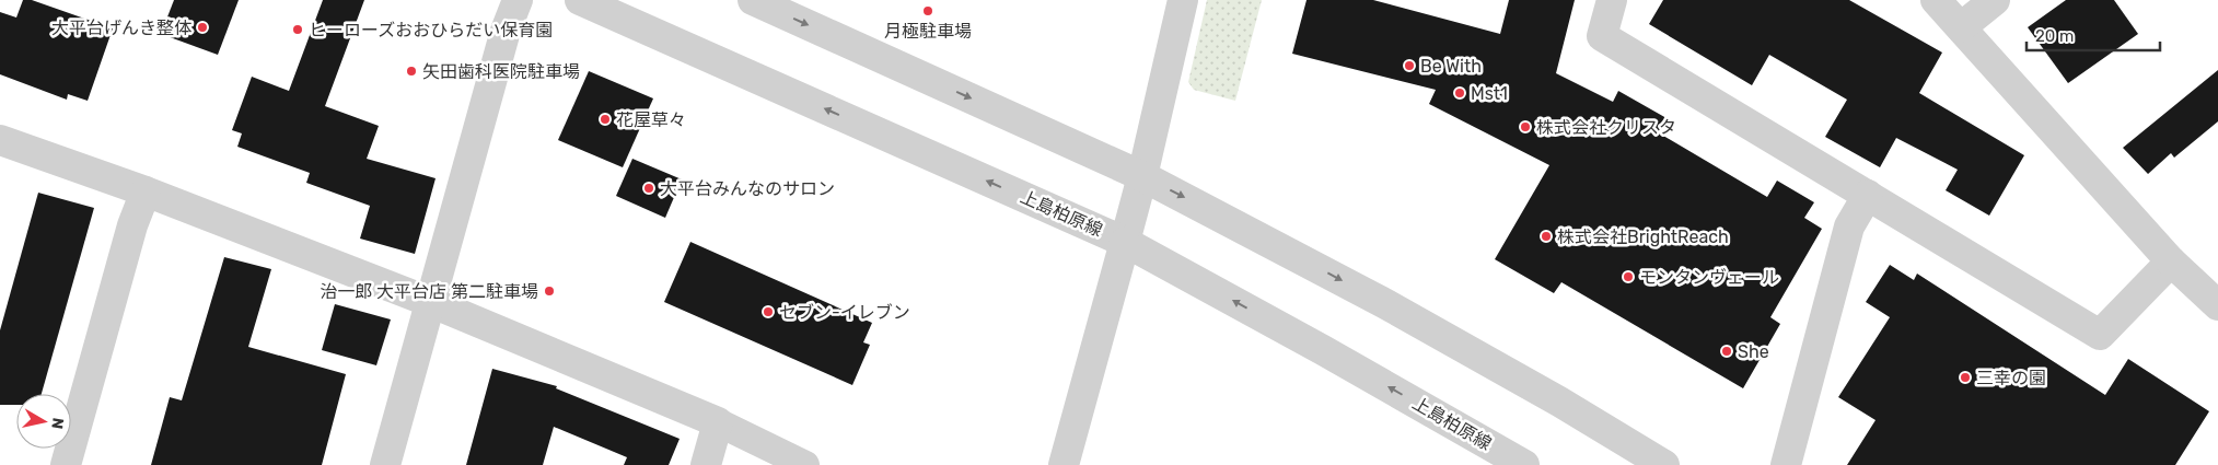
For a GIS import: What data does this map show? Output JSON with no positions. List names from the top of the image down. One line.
{"streets":{"street":["上島柏原線"]},"places":["月極駐車場","大平台げんき整体","ヒーローズおおひらだい保育園","Be With","矢田歯科医院駐車場","Mst1","花屋草々","株式会社クリスタ","大平台みんなのサロン","株式会社BrightReach","モンタンヴェール","治一郎 大平台店 第二駐車場","セブン-イレブン","She","三幸の園"],"scale_bar":"20 m","north":"right"}
